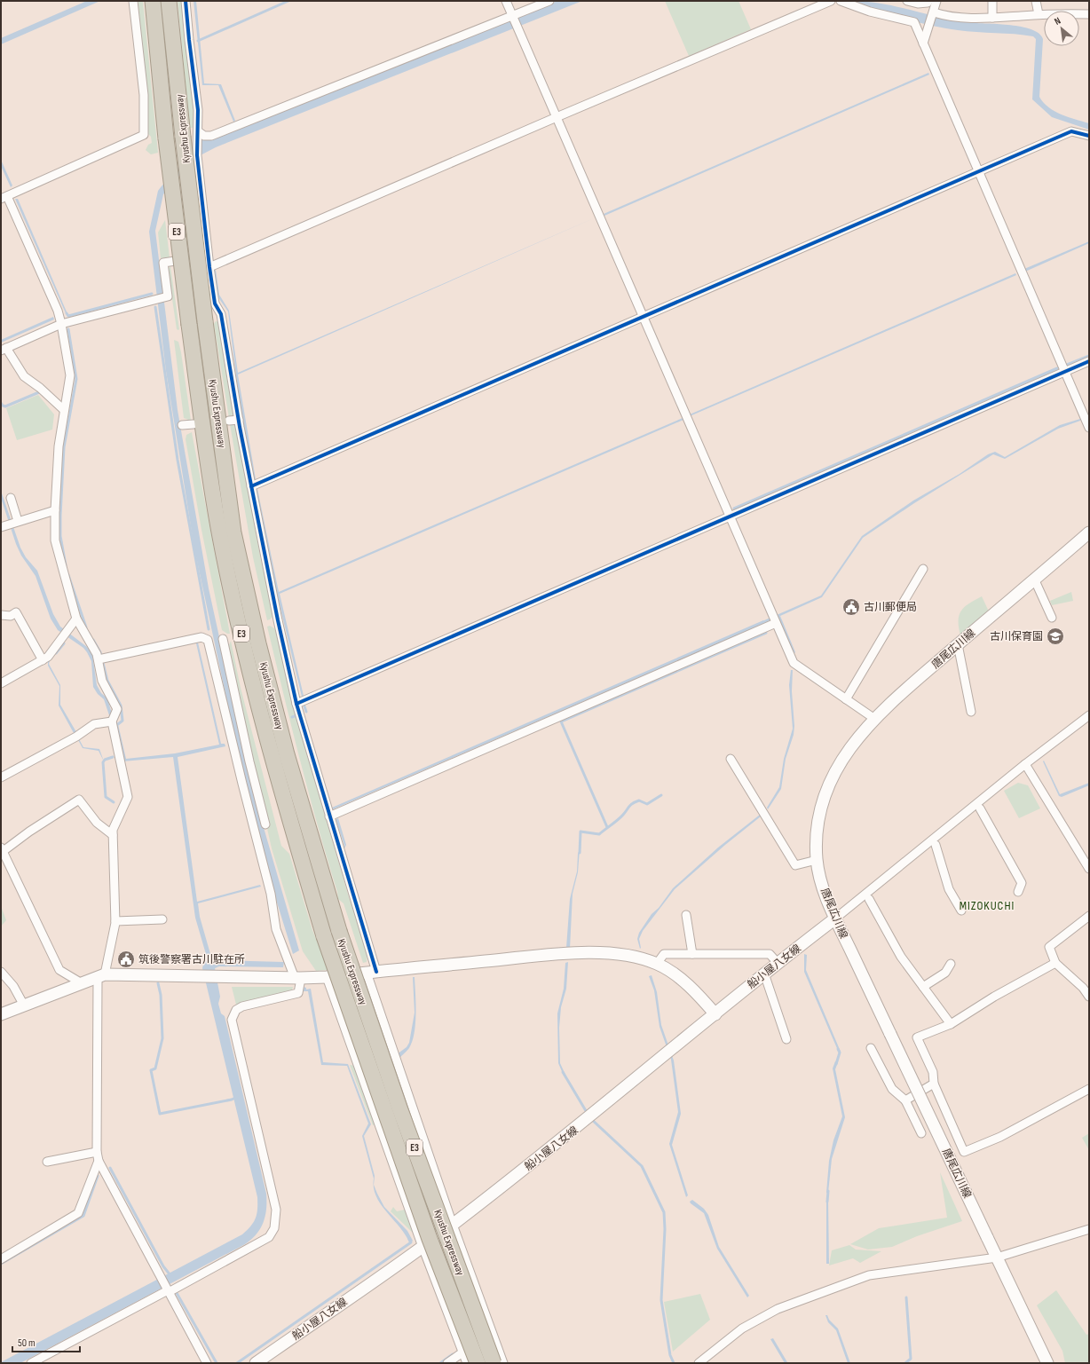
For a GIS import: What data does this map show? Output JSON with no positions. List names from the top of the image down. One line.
{"streets":{"highway":["Kyushu Expressway","E3"],"main road":["唐尾広川線","船小屋八女線"]},"crossings":[["唐尾広川線","船小屋八女線"]],"districts":["MIZOKUCHI"],"places":{"public building":["古川郵便局","筑後警察署古川駐在所"],"school or university":["古川保育園"]},"scale_bar":"50 m","north":"top left"}
